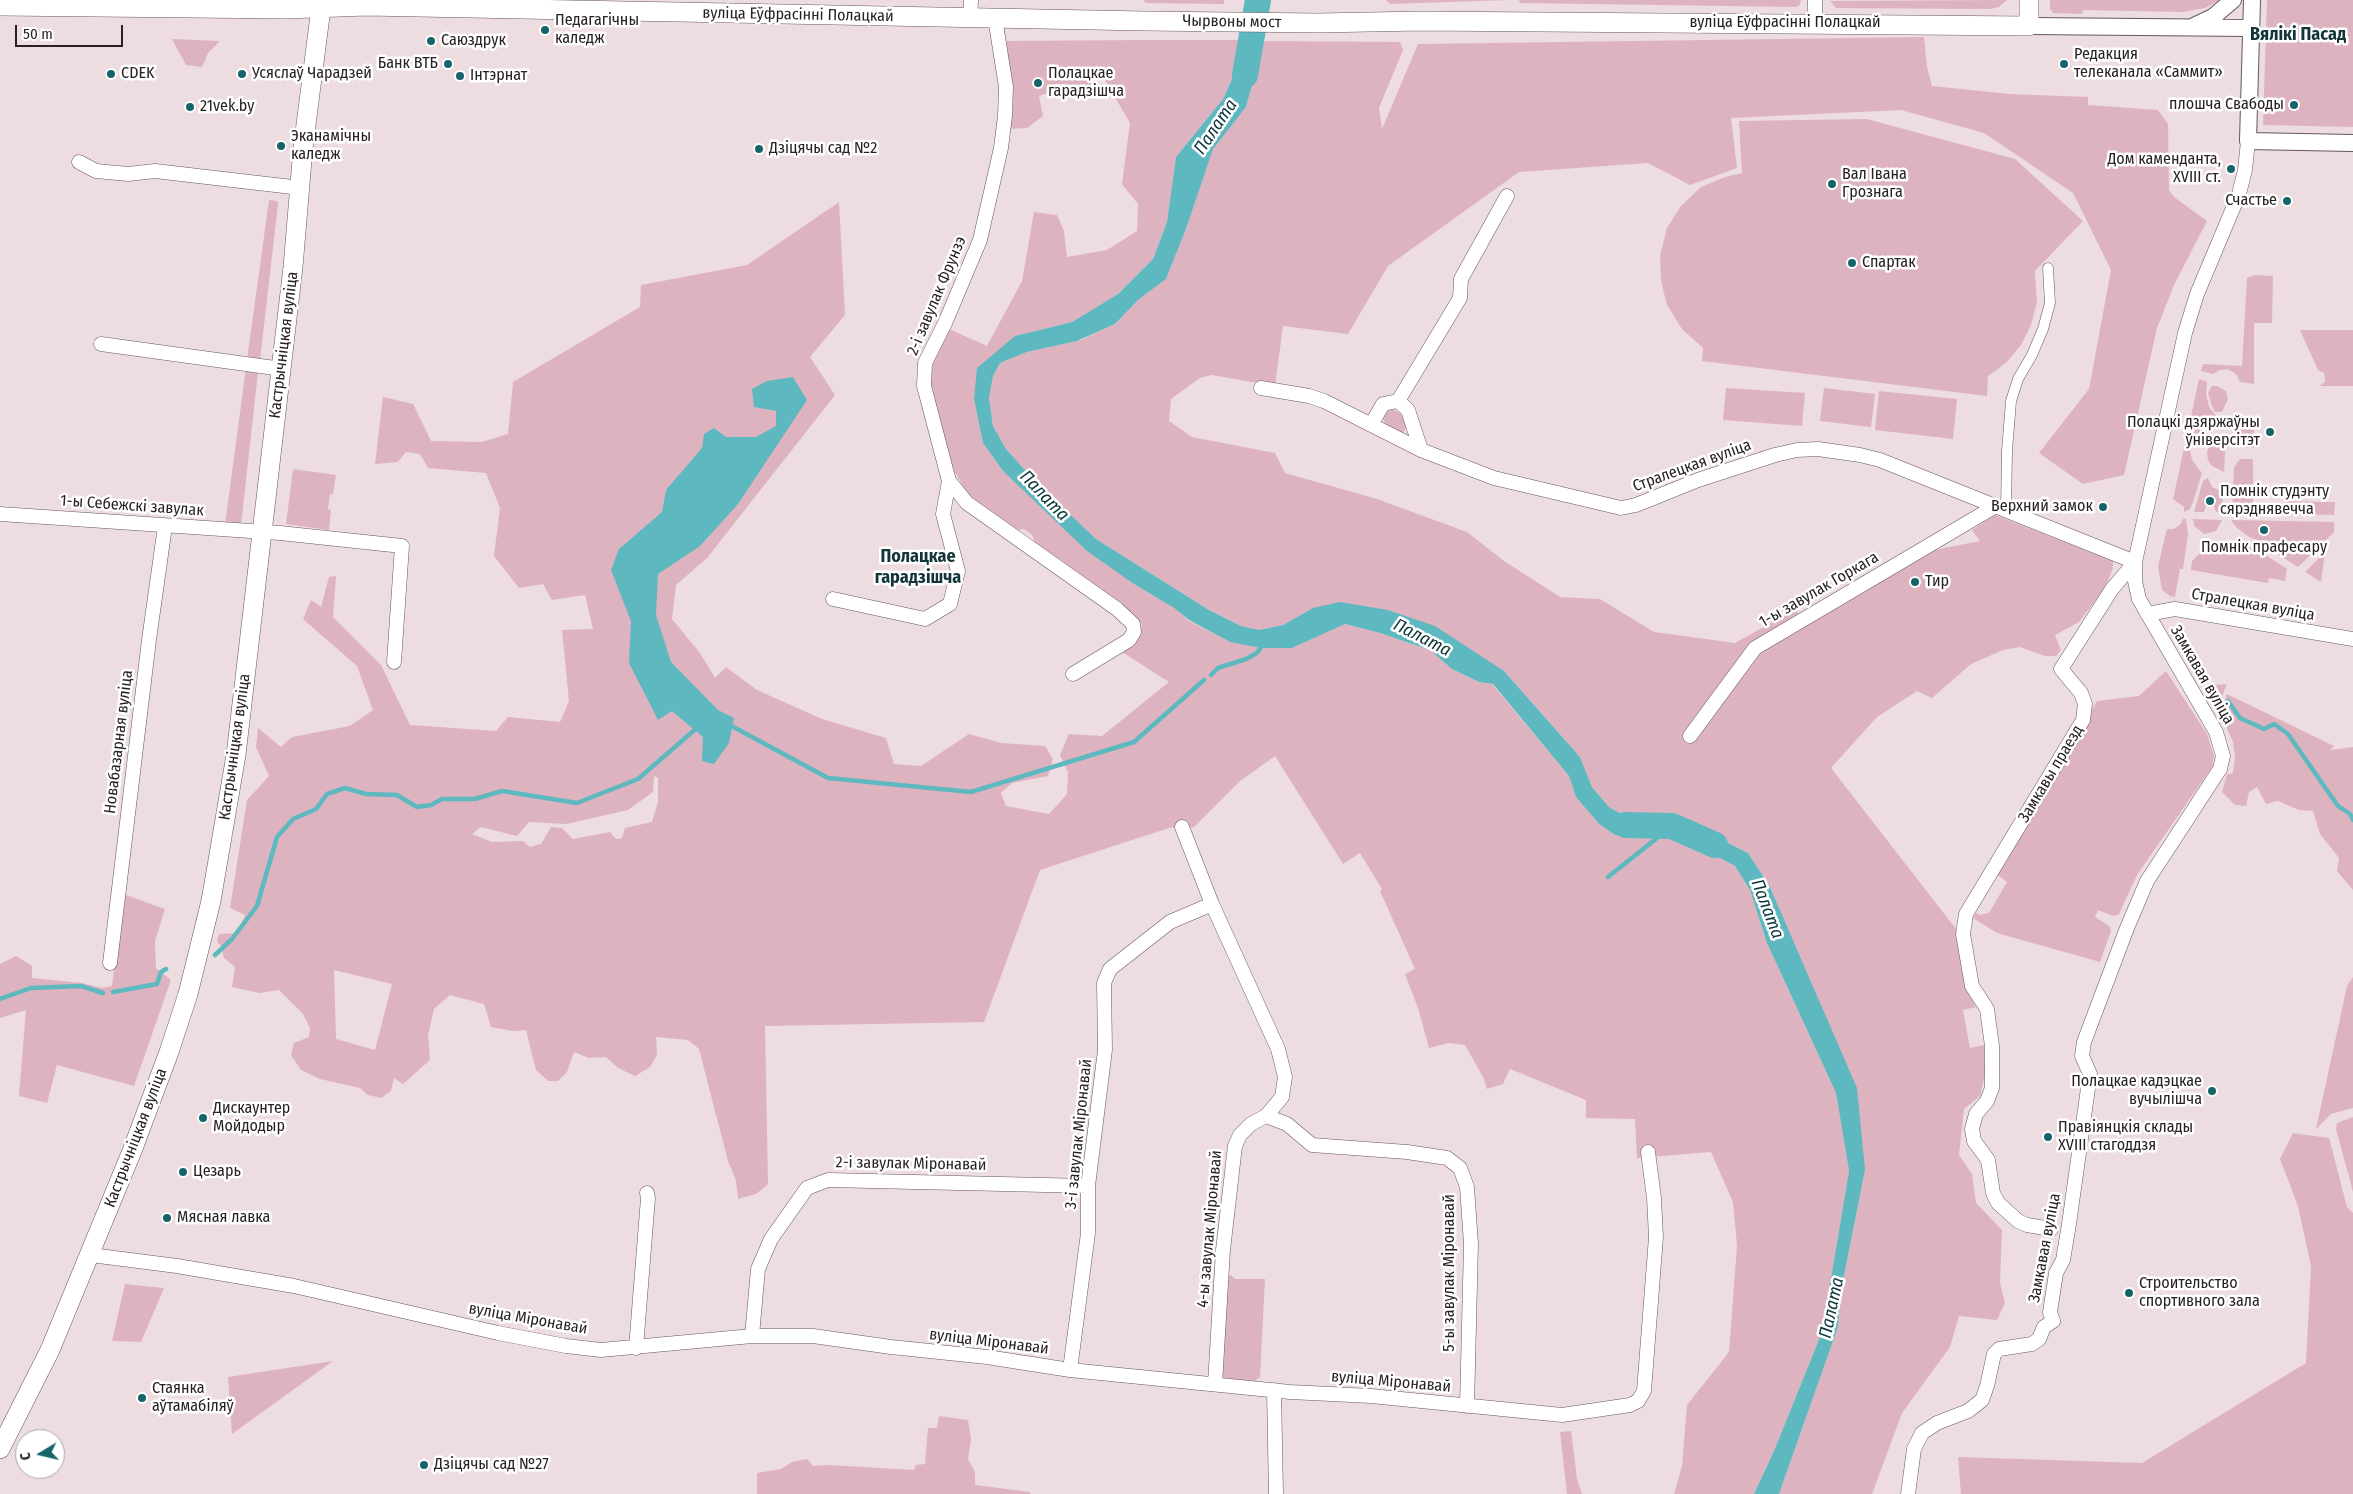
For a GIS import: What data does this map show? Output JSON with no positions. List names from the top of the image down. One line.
{"streets":{"main road":["вуліца Еўфрасінні Полацкай","Чырвоны мост","Кастрычніцкая вуліца"],"street":["2-і завулак Фрунзэ","Стралецкая вуліца","1-ы Себежскі завулак","1-ы завулак Горкага","Замкавая вуліца","Новабазарная вуліца","Замкавы праезд","3-і завулак Міронавай","2-і завулак Міронавай","4-ы завулак Міронавай","5-ы завулак Міронавай","вуліца Міронавай"]},"crossings":[["вуліца Еўфрасінні Полацкай","Чырвоны мост"],["вуліца Еўфрасінні Полацкай","2-і завулак Фрунзэ"],["вуліца Еўфрасінні Полацкай","Кастрычніцкая вуліца"],["Кастрычніцкая вуліца","1-ы Себежскі завулак"],["Кастрычніцкая вуліца","вуліца Міронавай"],["Стралецкая вуліца","1-ы завулак Горкага"],["Стралецкая вуліца","Замкавая вуліца"],["Стралецкая вуліца","Замкавы праезд"],["1-ы Себежскі завулак","Новабазарная вуліца"],["Замкавая вуліца","Замкавы праезд"],["3-і завулак Міронавай","2-і завулак Міронавай"],["3-і завулак Міронавай","4-ы завулак Міронавай"],["3-і завулак Міронавай","вуліца Міронавай"],["2-і завулак Міронавай","вуліца Міронавай"],["4-ы завулак Міронавай","5-ы завулак Міронавай"],["4-ы завулак Міронавай","вуліца Міронавай"],["5-ы завулак Міронавай","вуліца Міронавай"]],"districts":["Вялікі Пасад","Полацкае гарадзішча"],"water":["Палата"],"places":["Педагагічны каледж","Саюздрук","Банк ВТБ","Редакция телеканала «Саммит»","CDEK","Усяслаў Чарадзей","Інтэрнат","Полацкае гарадзішча","плошча Свабоды","21vek.by","Эканамічны каледж","Дзіцячы сад №2","Дом каменданта, XVIII ст.","Вал Івана Грознага","Счастье","Спартак","Полацкі дзяржаўны ўніверсітэт","Помнік студэнту сярэднявечча","Верхний замок","Помнік прафесару","Тир","Полацкае кадэцкае вучылішча","Дискаунтер Мойдодыр","Правіянцкія склады XVIII стагоддзя","Цезарь","Мясная лавка","Строительство спортивного зала","Стаянка аўтамабіляў","Дзіцячы сад №27"],"scale_bar":"50 m","north":"left"}
